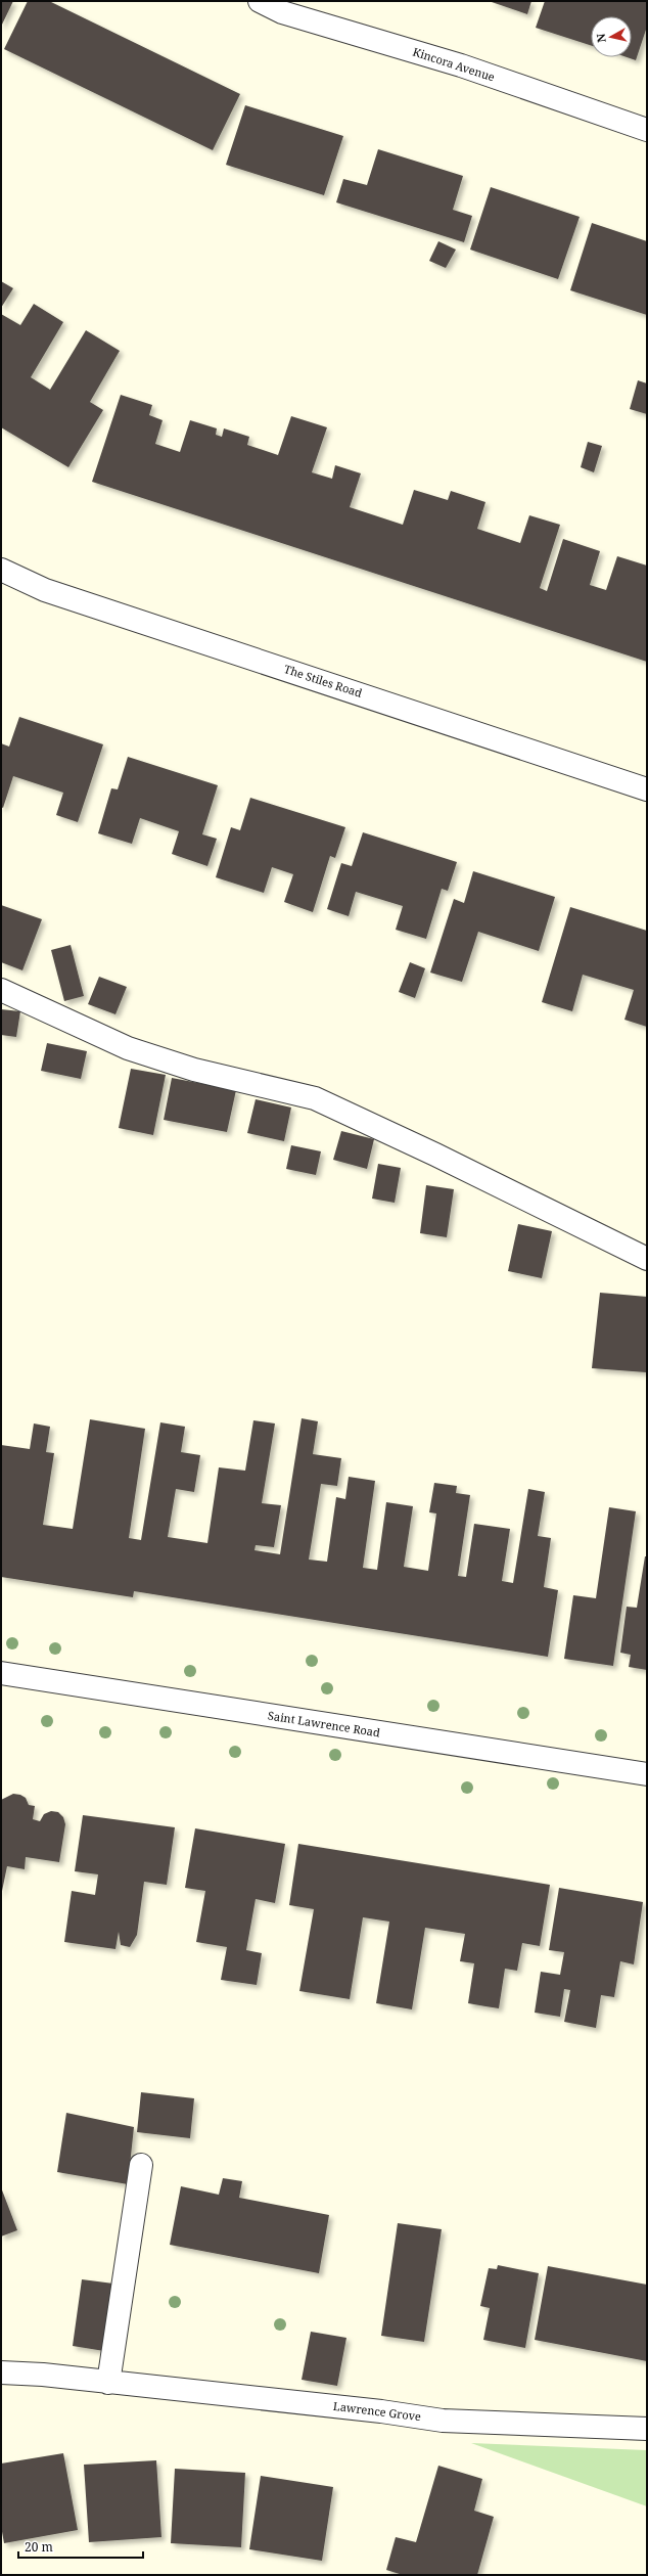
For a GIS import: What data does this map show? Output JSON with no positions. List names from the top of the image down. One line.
{"streets":{"street":["Kincora Avenue","The Stiles Road","Saint Lawrence Road","Lawrence Grove"]},"scale_bar":"20 m","north":"left"}
